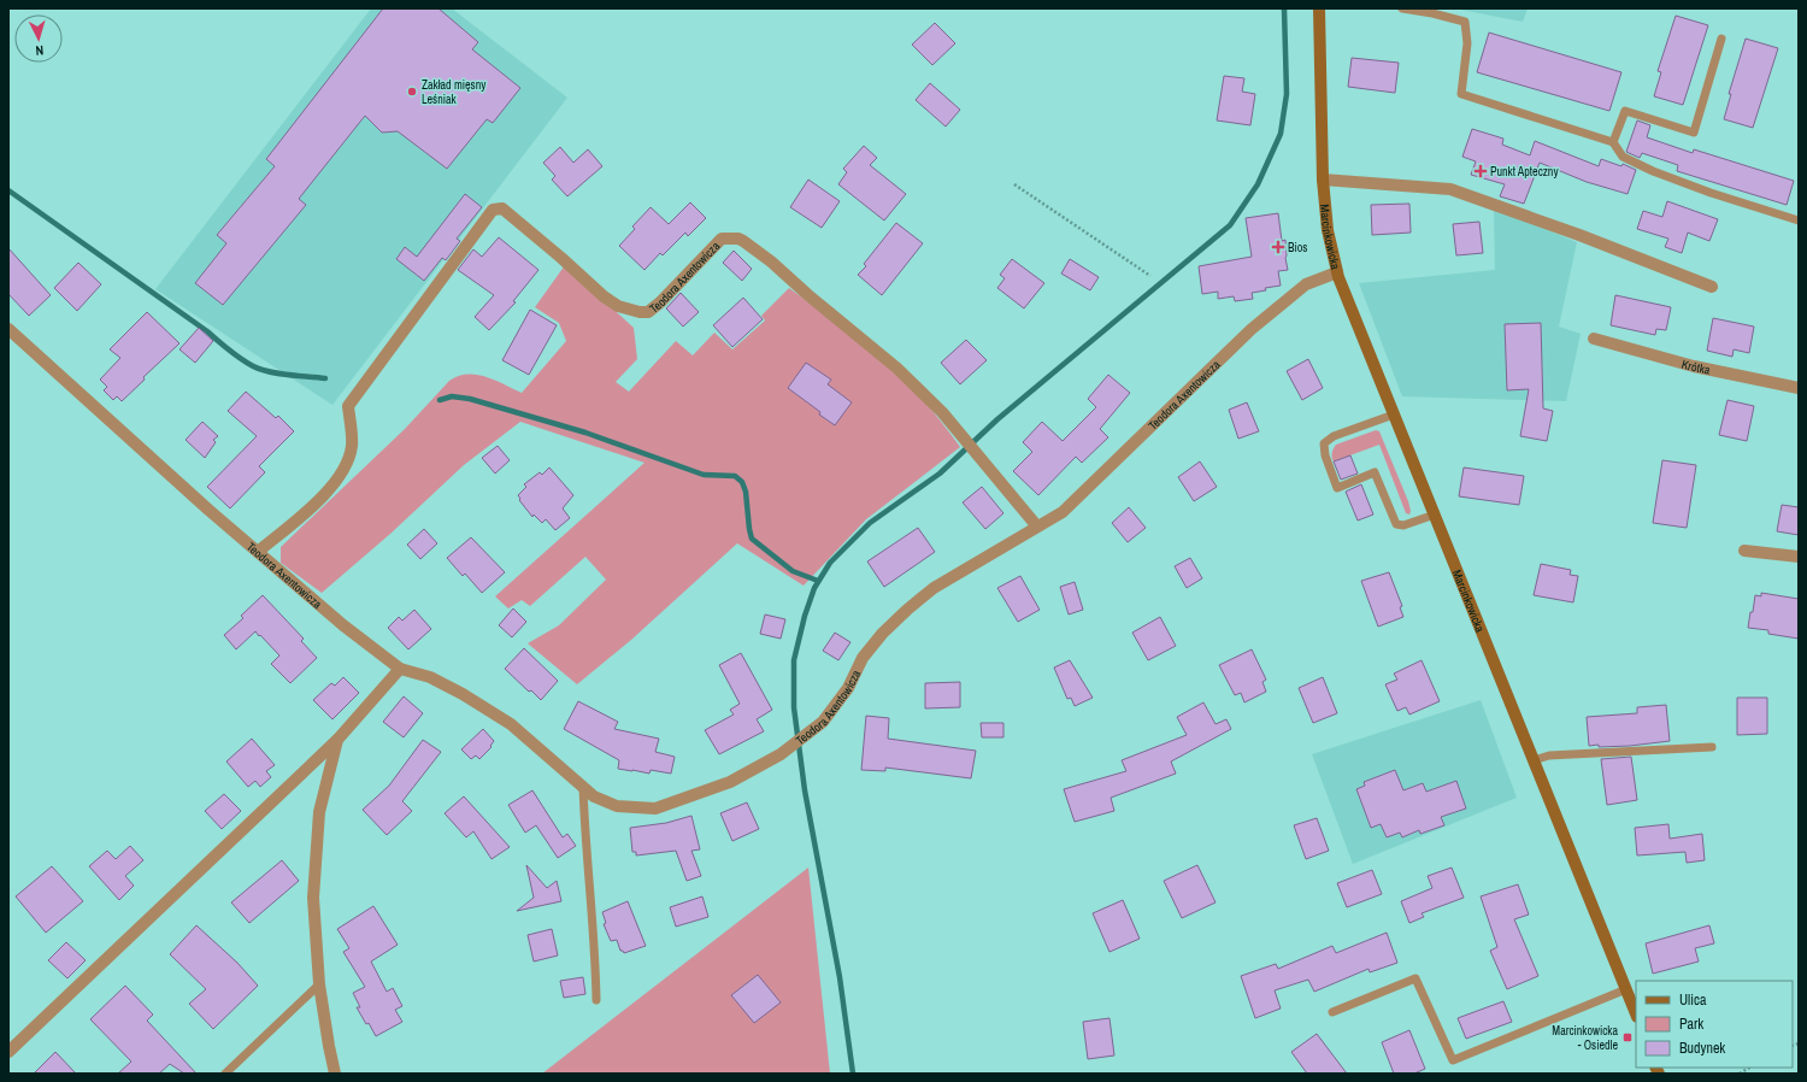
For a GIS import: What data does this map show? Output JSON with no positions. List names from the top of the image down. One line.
{"streets":{"street":["Marcinkowicka","Teodora Axentowicza","Krótka"]},"crossings":[["Marcinkowicka","Teodora Axentowicza"]],"places":{"other":["Zakład mięsny Leśniak"],"health":["Punkt Apteczny","Bios"],"transit":["Marcinkowicka - Osiedle"]},"legend":["Ulica","Park","Budynek"],"north":"bottom"}
